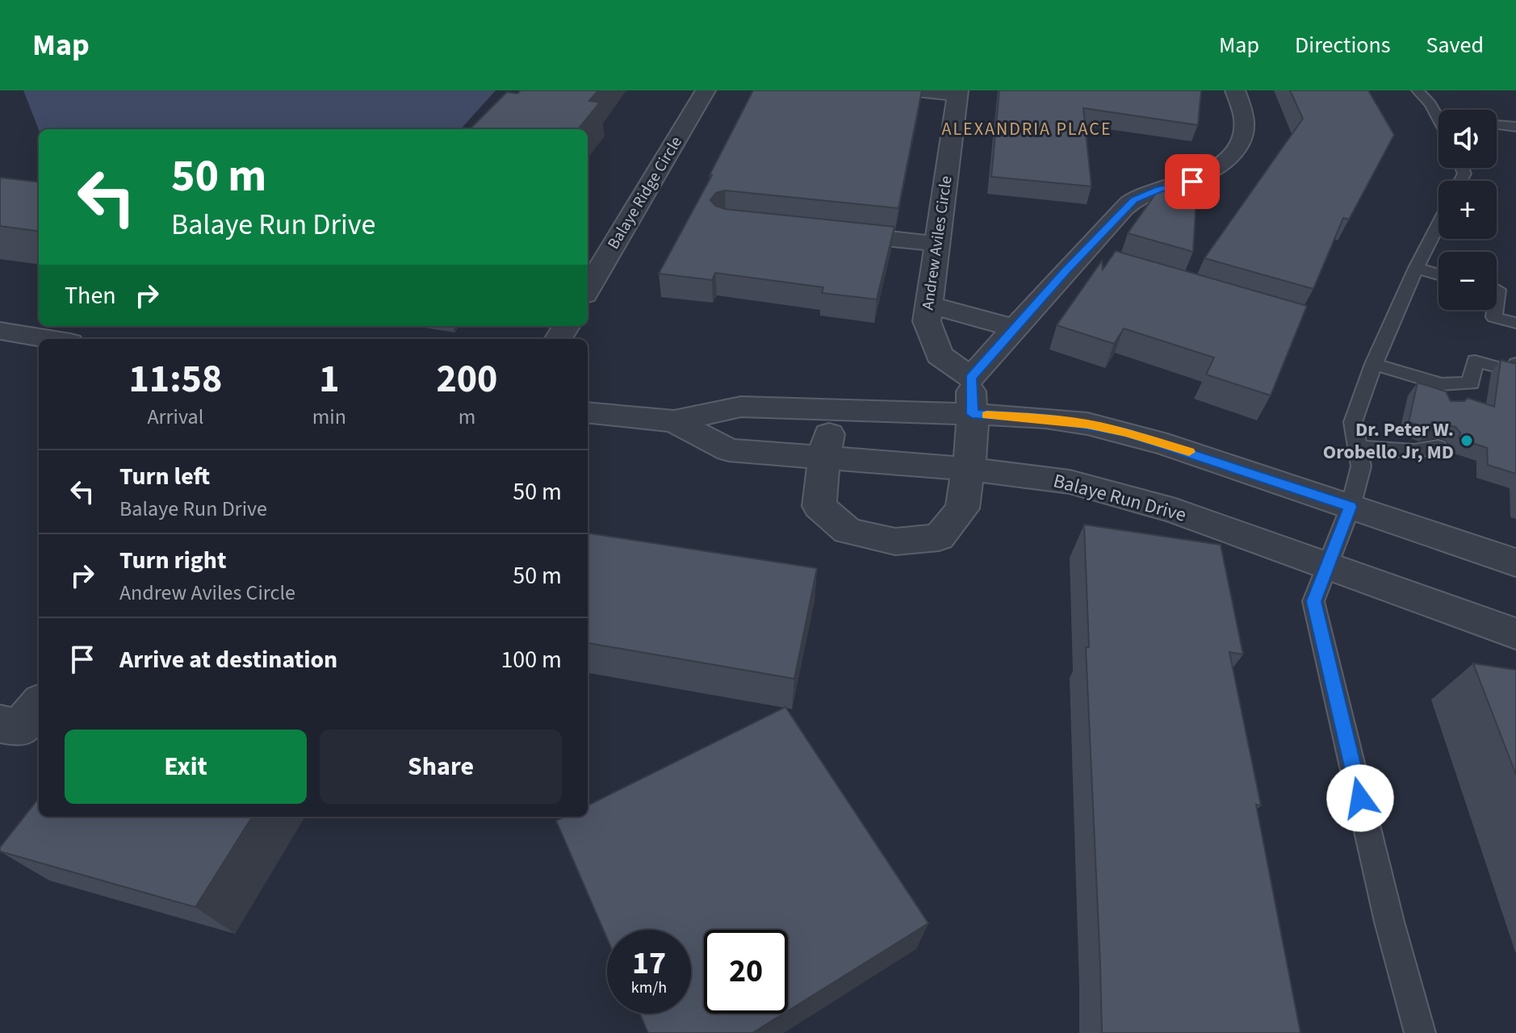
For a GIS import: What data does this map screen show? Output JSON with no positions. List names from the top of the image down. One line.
{"streets":{"street":["Balaye Ridge Circle","Andrew Aviles Circle","Balaye Run Drive"]},"districts":["ALEXANDRIA PLACE"],"places":["Dr. Peter W. Orobello Jr, MD"],"page":{"header":"Map","nav":["Map","Directions","Saved"],"map_buttons":["+","−"],"turn":["50 m","Balaye Run Drive"],"then":"Then","eta":["11:58","Arrival","1","min","200","m"],"list":[{"name":"Turn left","note":"Balaye Run Drive","value":"50 m"},{"name":"Turn right","note":"Andrew Aviles Circle","value":"50 m"},{"name":"Arrive at destination","value":"100 m"}],"buttons":["Exit","Share"],"speed":"17 km/h","limit":"20"}}
